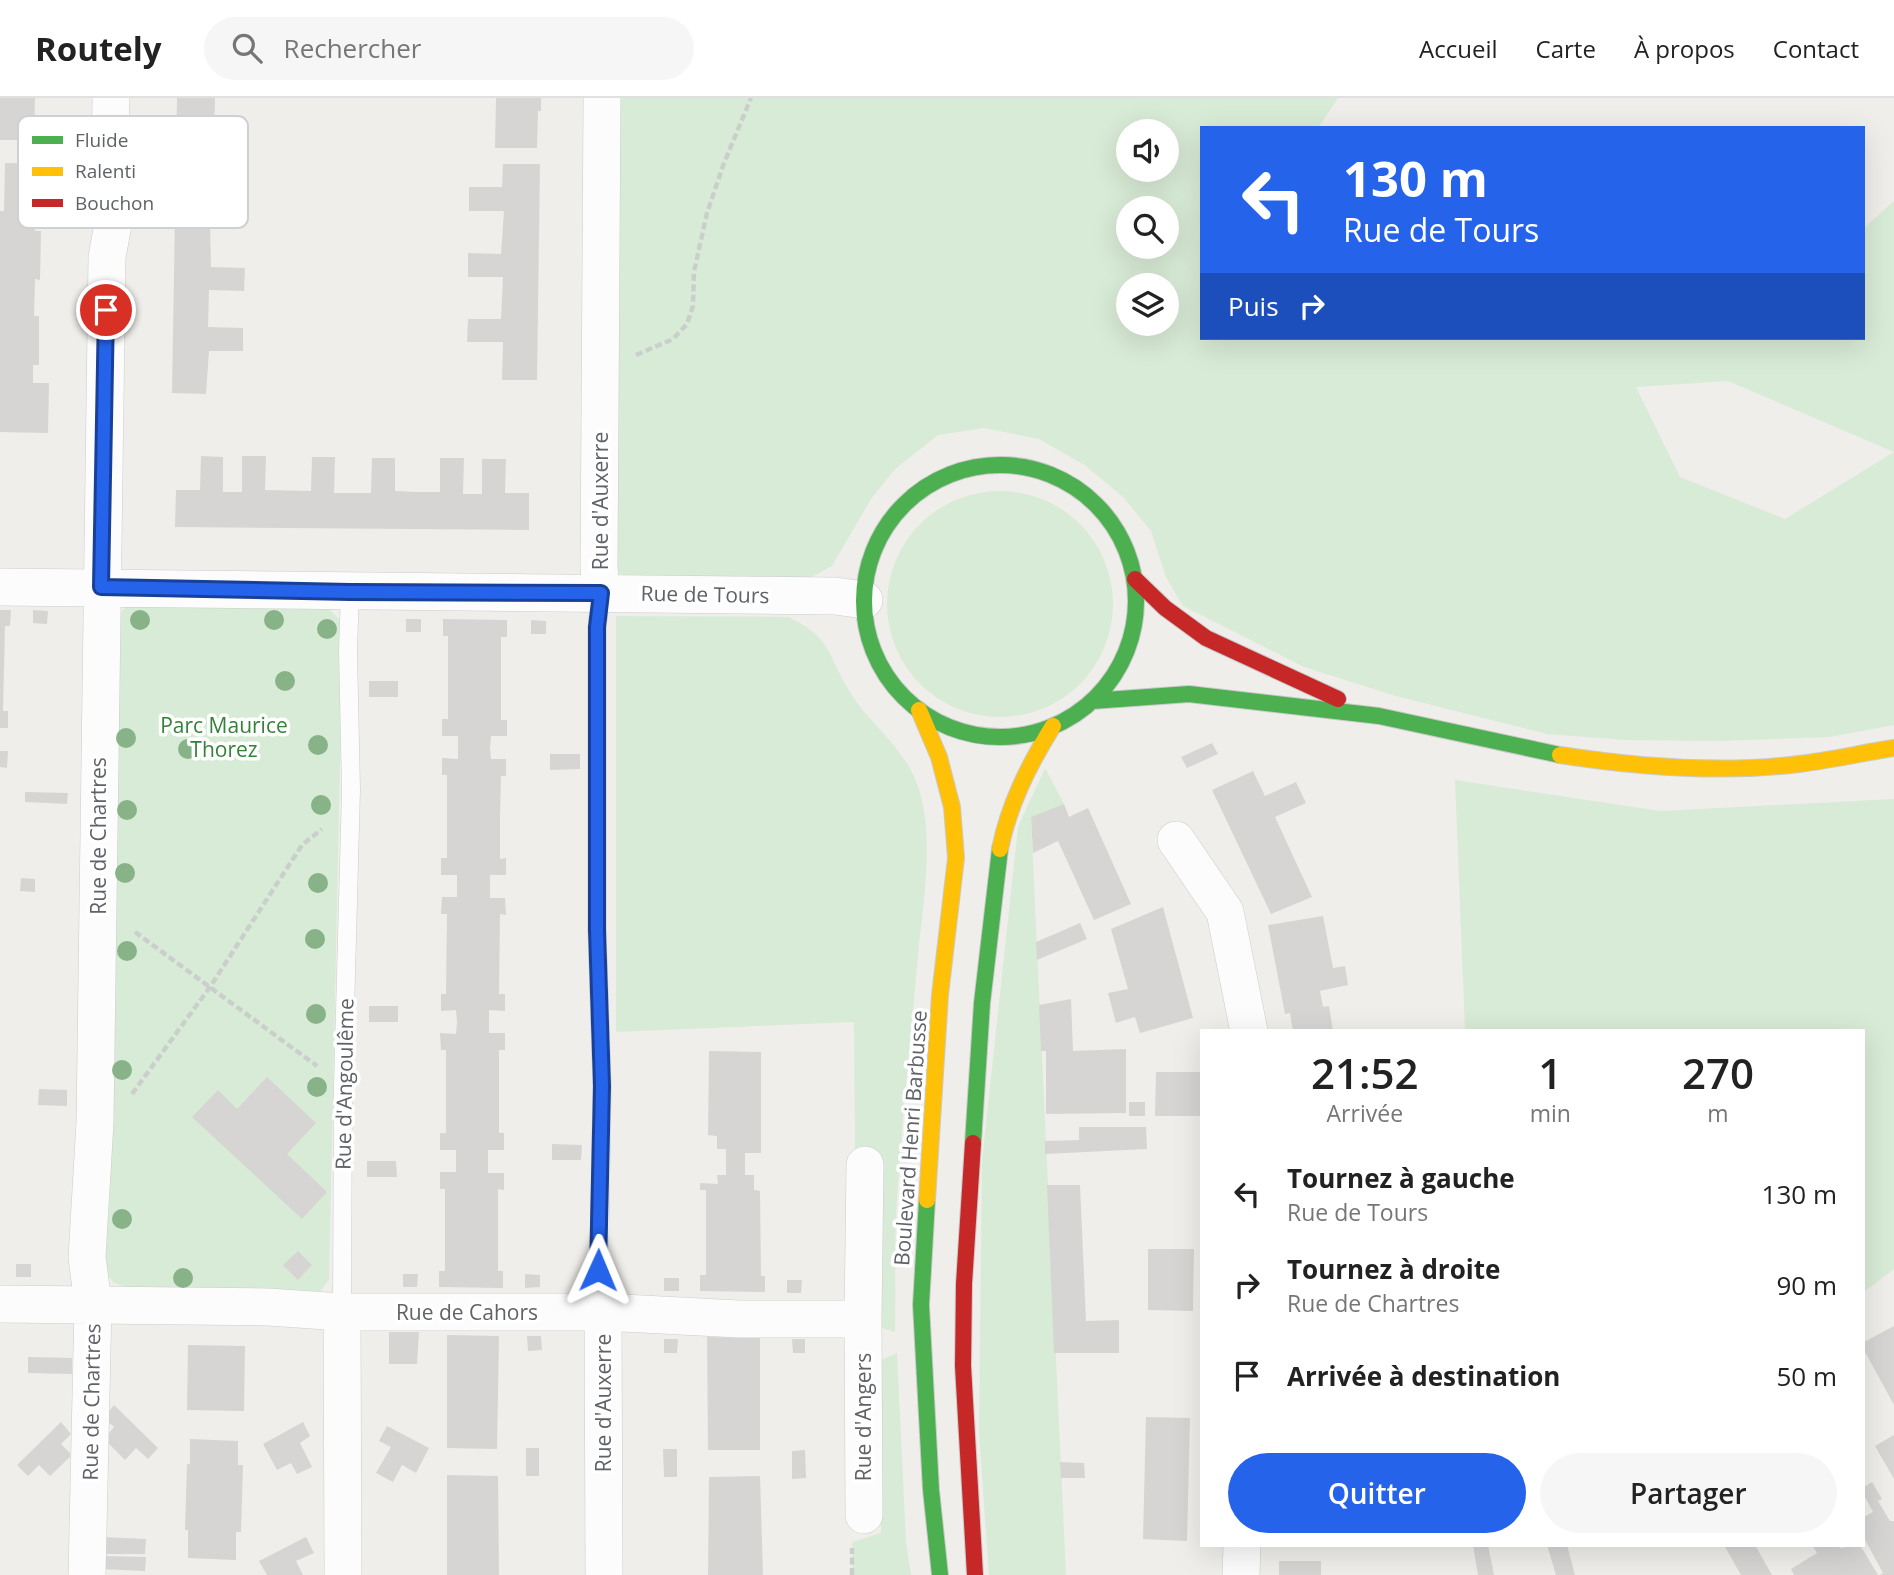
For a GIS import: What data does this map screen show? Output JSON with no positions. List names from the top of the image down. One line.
{"streets":{"main road":["Boulevard Henri Barbusse"],"street":["Rue d'Auxerre","Rue de Tours","Rue de Chartres","Rue d'Angoulême","Rue de Cahors","Rue d'Angers"]},"crossings":[["Rue d'Auxerre","Rue de Tours"],["Rue d'Auxerre","Rue de Cahors"],["Rue de Tours","Rue de Chartres"],["Rue de Tours","Rue d'Angoulême"],["Rue de Chartres","Rue de Cahors"],["Rue d'Angoulême","Rue de Cahors"],["Rue de Cahors","Rue d'Angers"]],"parks":["Parc Maurice Thorez"],"legend":["Fluide","Ralenti","Bouchon"],"page":{"header":"Routely","search":"Rechercher","nav":["Accueil","Carte","À propos","Contact"],"turn":["130 m","Rue de Tours"],"then":"Puis","eta":["21:52","Arrivée","1","min","270","m"],"list":[{"name":"Tournez à gauche","note":"Rue de Tours","value":"130 m"},{"name":"Tournez à droite","note":"Rue de Chartres","value":"90 m"},{"name":"Arrivée à destination","value":"50 m"}],"buttons":["Quitter","Partager"]}}
